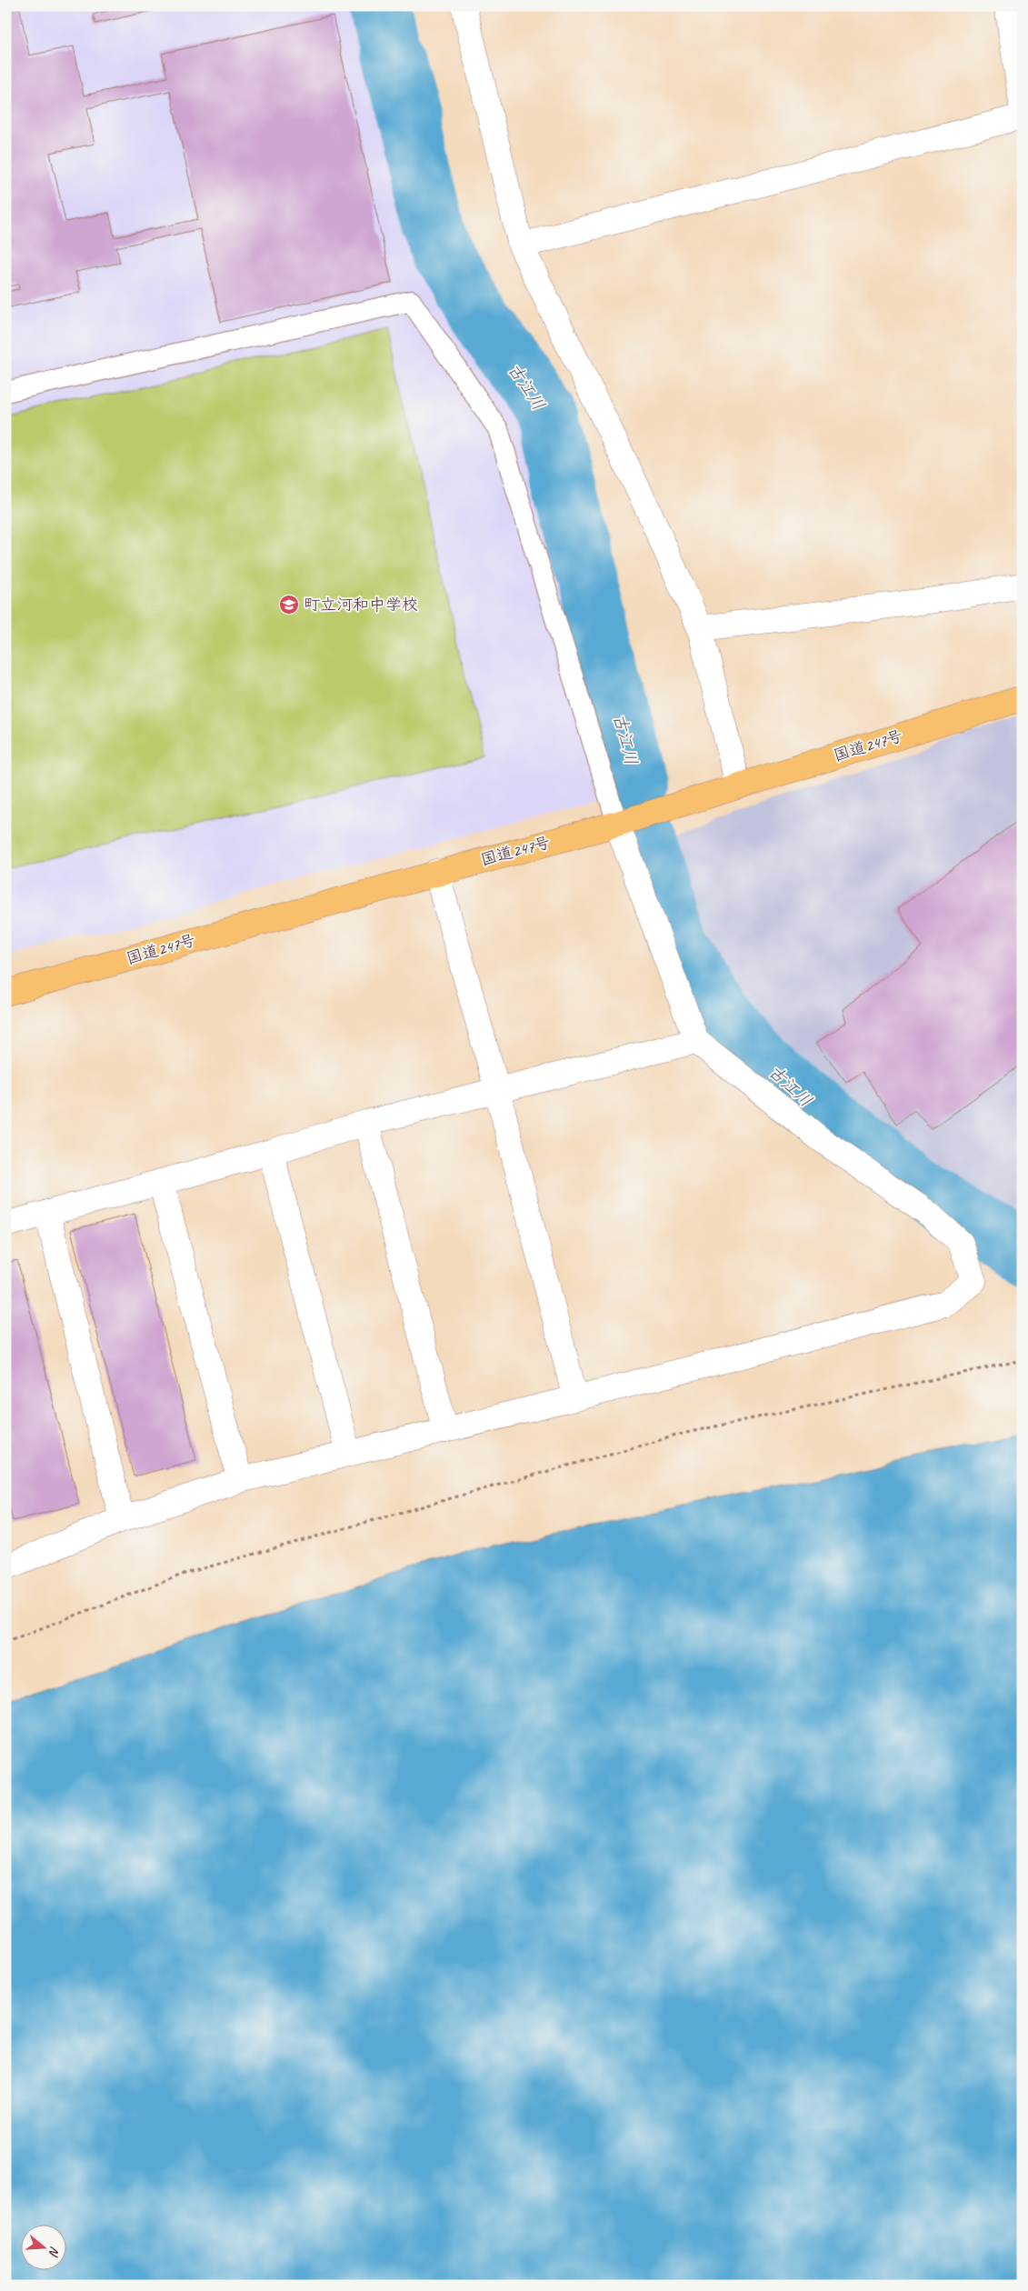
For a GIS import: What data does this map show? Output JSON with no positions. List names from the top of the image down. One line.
{"streets":{"highway":["国道247号"]},"water":["古江川"],"places":{"school or university":["町立河和中学校"]},"north":"right"}
